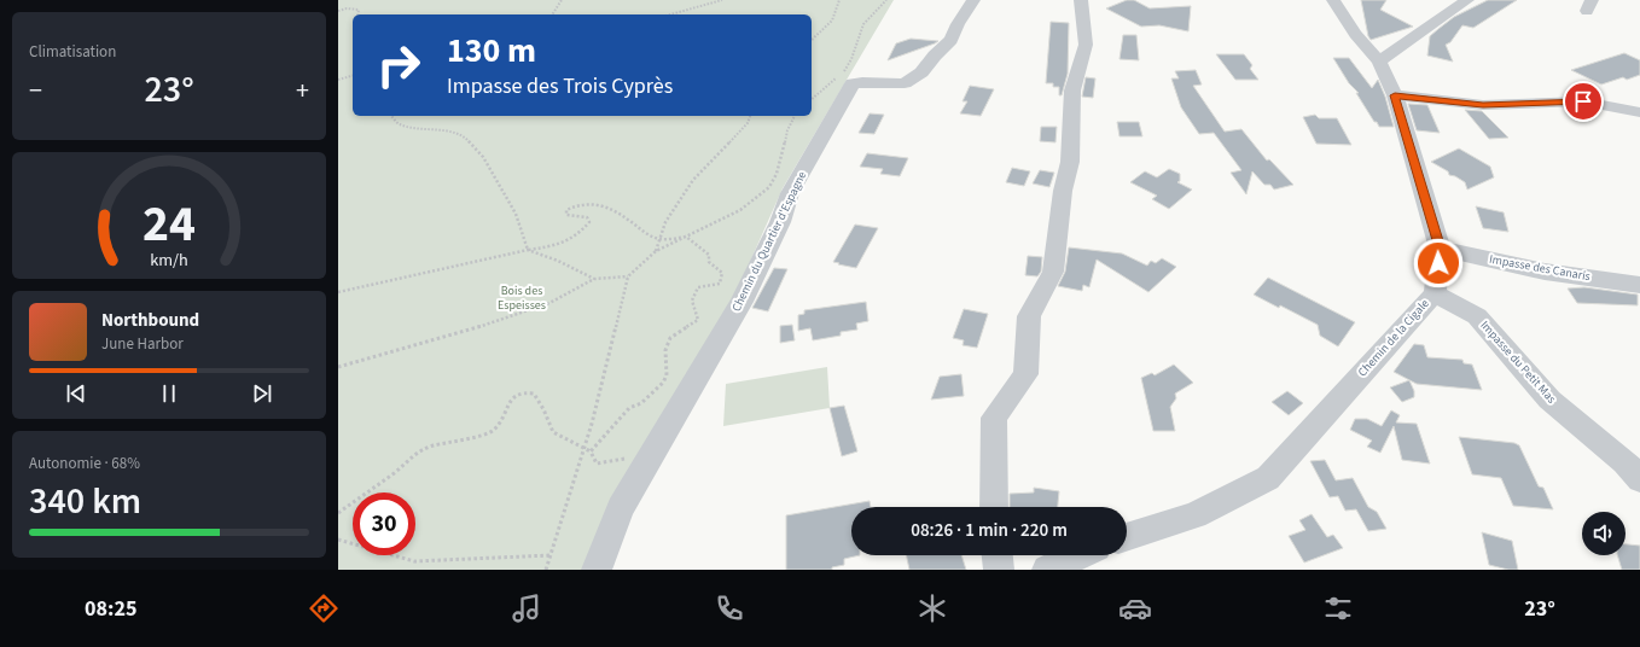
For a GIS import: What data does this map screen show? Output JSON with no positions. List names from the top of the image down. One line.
{"streets":{"street":["Chemin du Quartier d'Espagne","Impasse des Canaris","Chemin de la Cigale","Impasse du Petit Mas"]},"crossings":[["Impasse des Canaris","Chemin de la Cigale"],["Chemin de la Cigale","Impasse du Petit Mas"]],"parks":["Bois des Espeisses"],"page":{"tile":["Climatisation",["Autonomie · 68%","340 km"]],"turn":["130 m","Impasse des Trois Cyprès"],"heat":["−","23°","+"],"song":["Northbound","June Harbor"],"limit":"30","trip":"08:26 · 1 min · 220 m","tabs":["08:25","23°"],"gauge":["24","km/h"]}}
